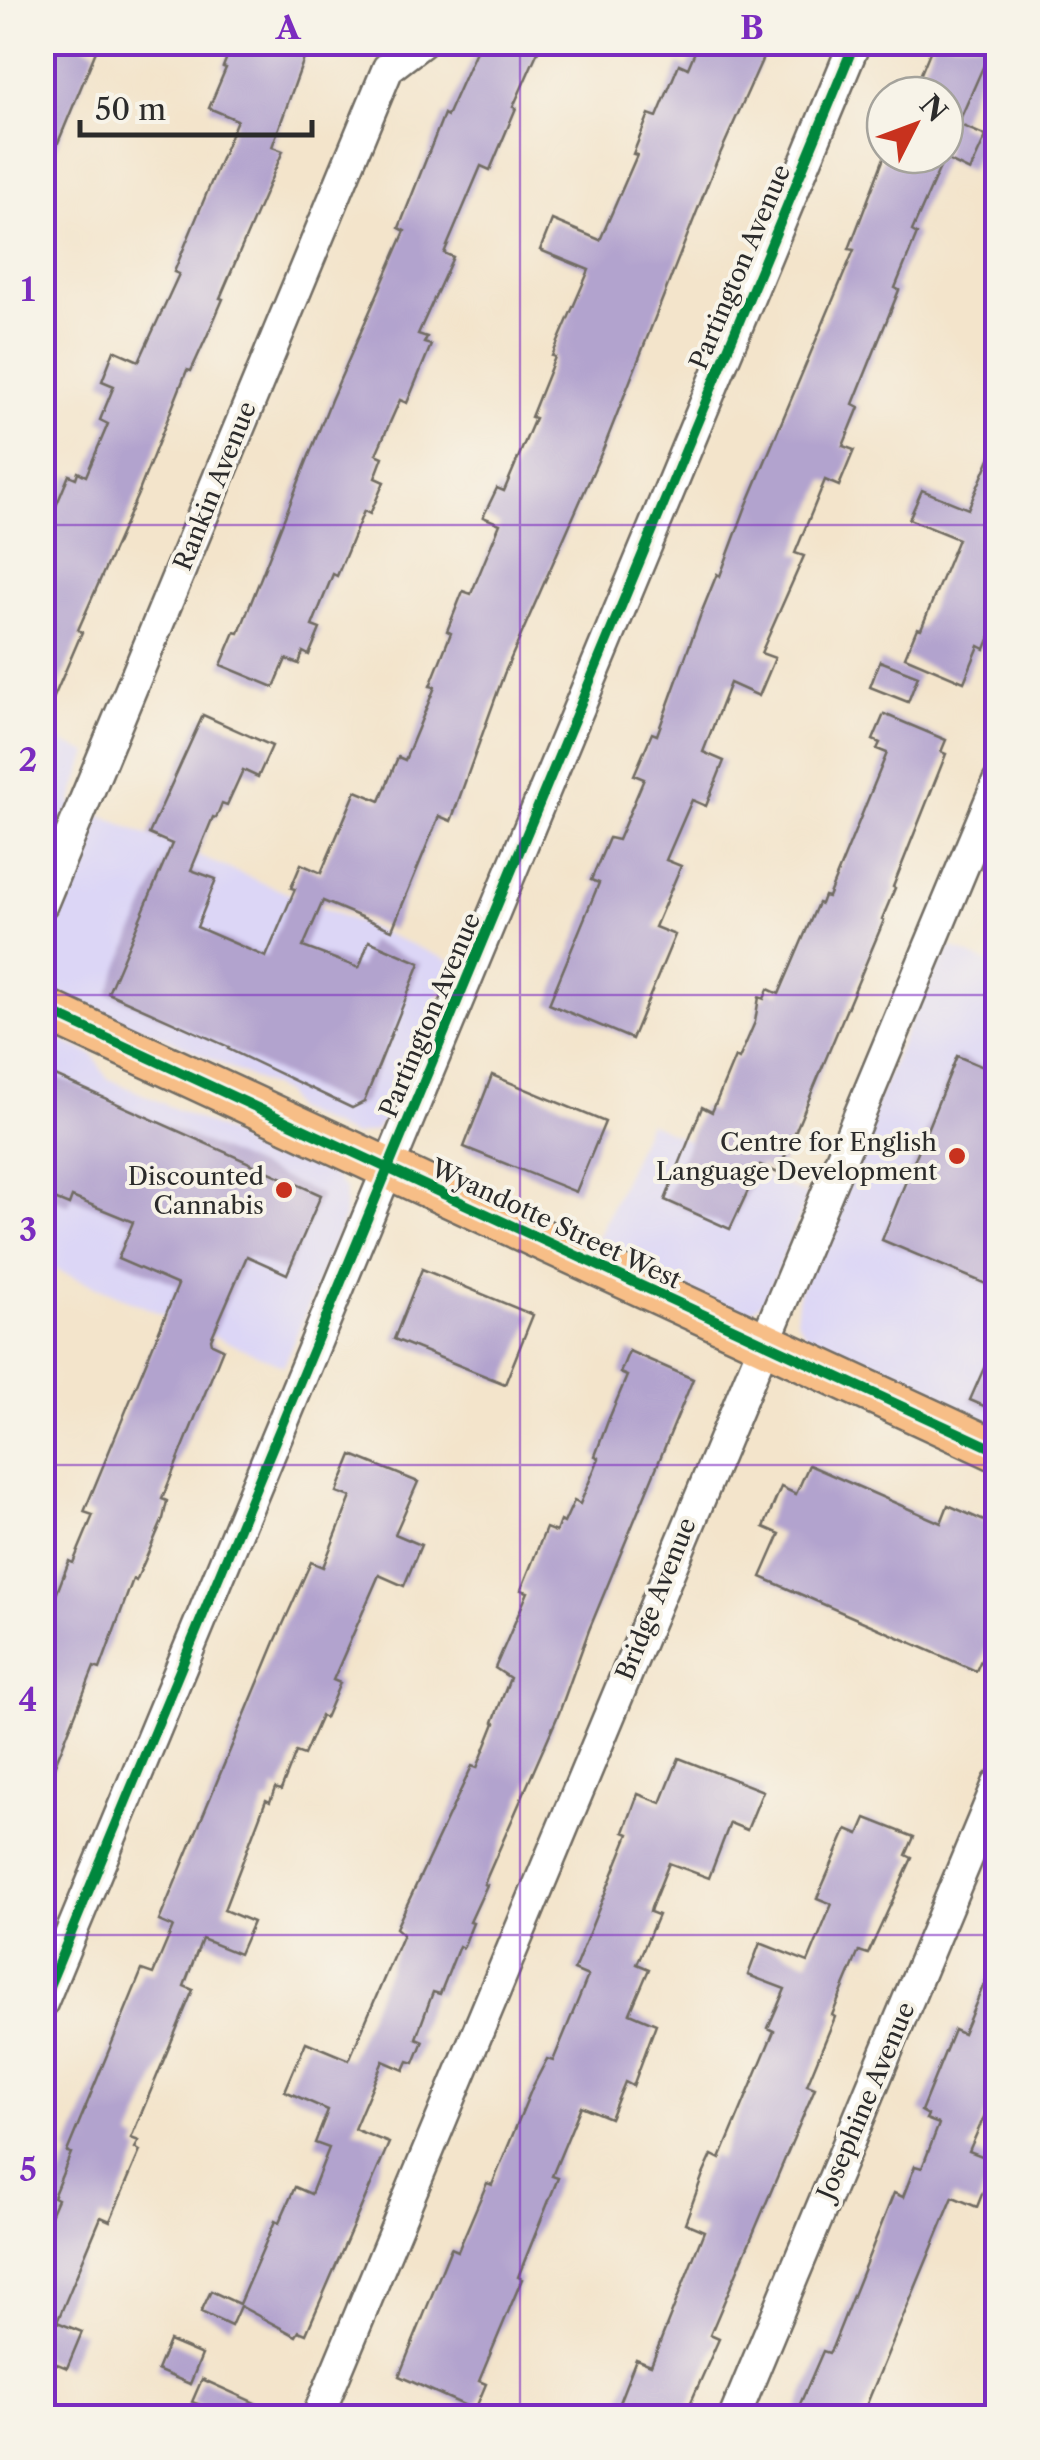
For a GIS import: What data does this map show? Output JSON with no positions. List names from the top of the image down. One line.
{"streets":{"main road":["Wyandotte Street West"],"street":["Partington Avenue","Rankin Avenue","Bridge Avenue","Josephine Avenue"]},"crossings":[["Partington Avenue","Wyandotte Street West"],["Wyandotte Street West","Bridge Avenue"]],"places":["Centre for English Language Development","Discounted Cannabis"],"scale_bar":"50 m","north":"top right","grid":{"columns":["A","B"],"rows":["1","2","3","4","5"]}}
